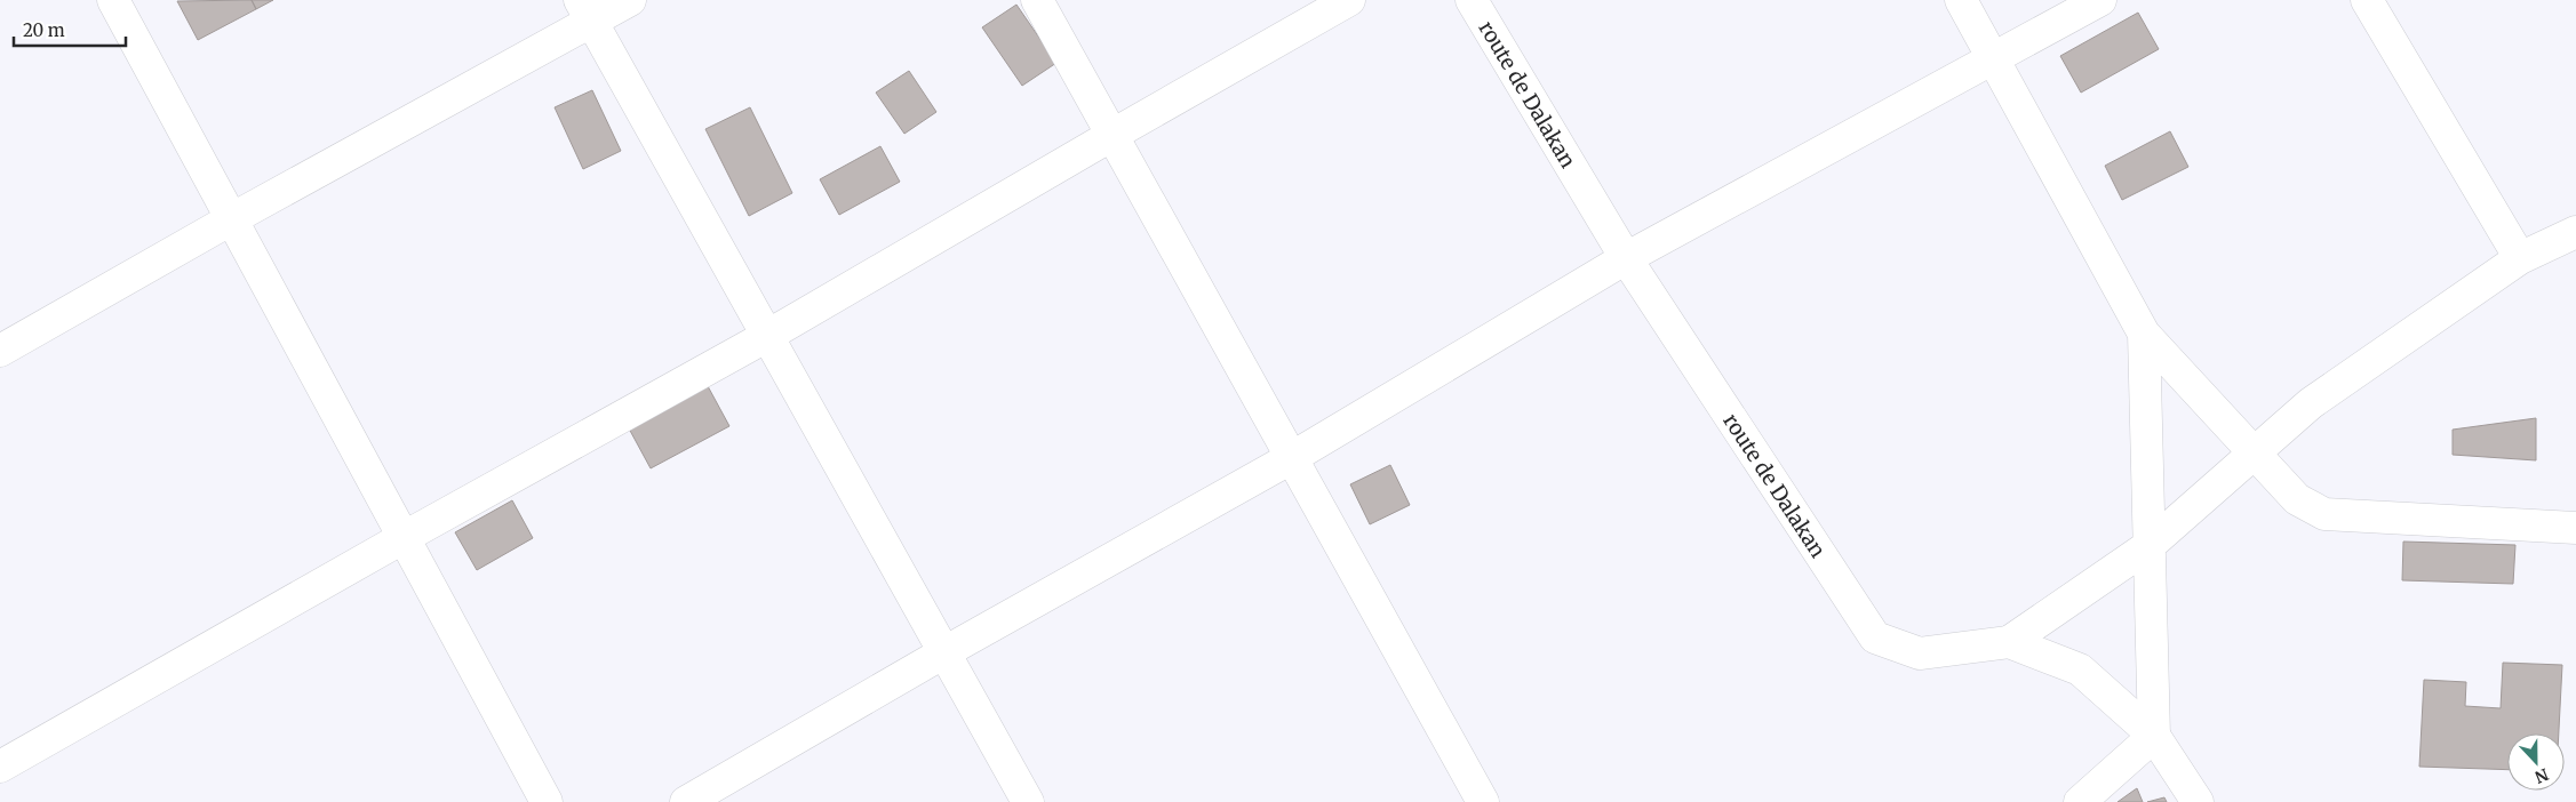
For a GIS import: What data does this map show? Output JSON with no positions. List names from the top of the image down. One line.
{"streets":{"street":["route de Dalakan"]},"scale_bar":"20 m","north":"bottom"}
